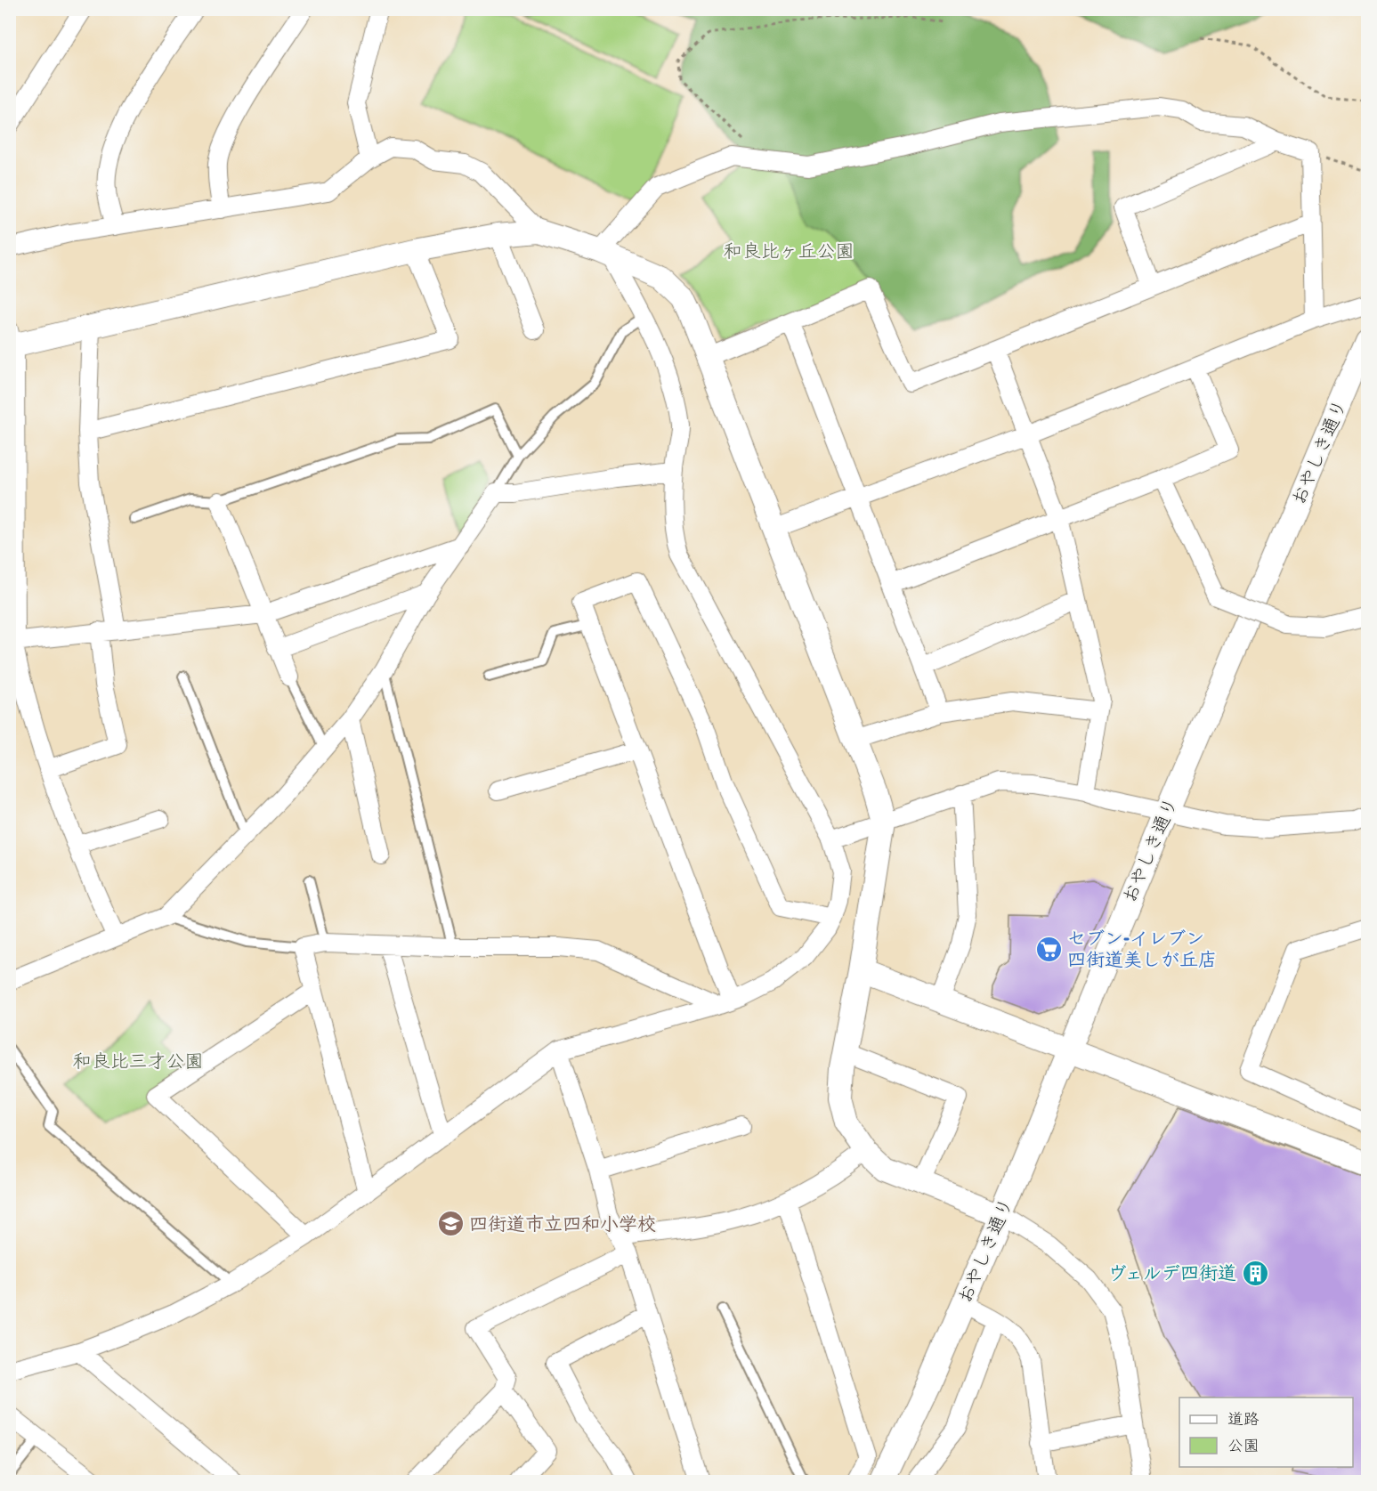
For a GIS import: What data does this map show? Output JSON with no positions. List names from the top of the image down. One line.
{"streets":{"street":["おやしき通り"]},"parks":["和良比ヶ丘公園","和良比三才公園"],"places":{"supermarket":["セブン-イレブン 四街道美しが丘店"],"school or university":["四街道市立四和小学校"],"building":["ヴェルデ四街道"]},"legend":["道路","公園"]}
